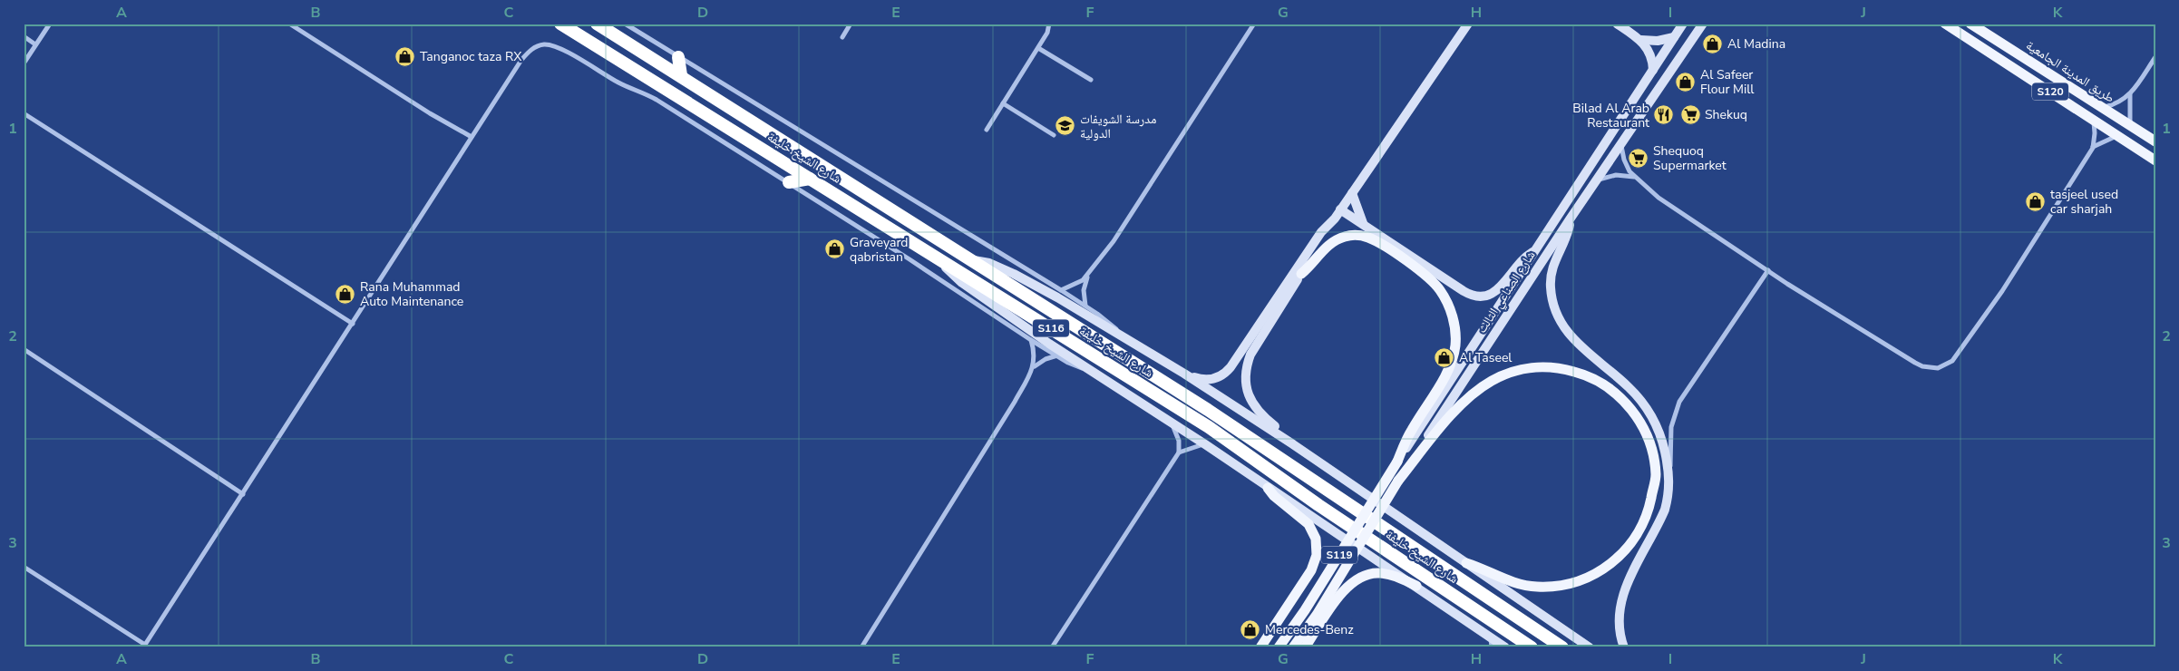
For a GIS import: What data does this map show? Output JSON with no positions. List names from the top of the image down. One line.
{"streets":{"highway":["شارع الشيخ خليفة","S116"],"main road":["طريق المدينة الجامعية","S120","شارع الصناعي الثالث","S119"]},"crossings":[["شارع الصناعي الثالث","S119"]],"places":{"shop":["Al Madina","Tanganoc taza RX","Al Safeer Flour Mill","tasjeel used car sharjah","Graveyard qabristan","Rana Muhammad Auto Maintenance","Al Taseel","Mercedes-Benz"],"supermarket":["Shekuq","Shequoq Supermarket"],"restaurant":["Bilad Al Arab Restaurant"],"school or university":["مدرسة الشويفات الدولية"]},"grid":{"columns":["A","B","C","D","E","F","G","H","I","J","K"],"rows":["1","2","3"]}}
